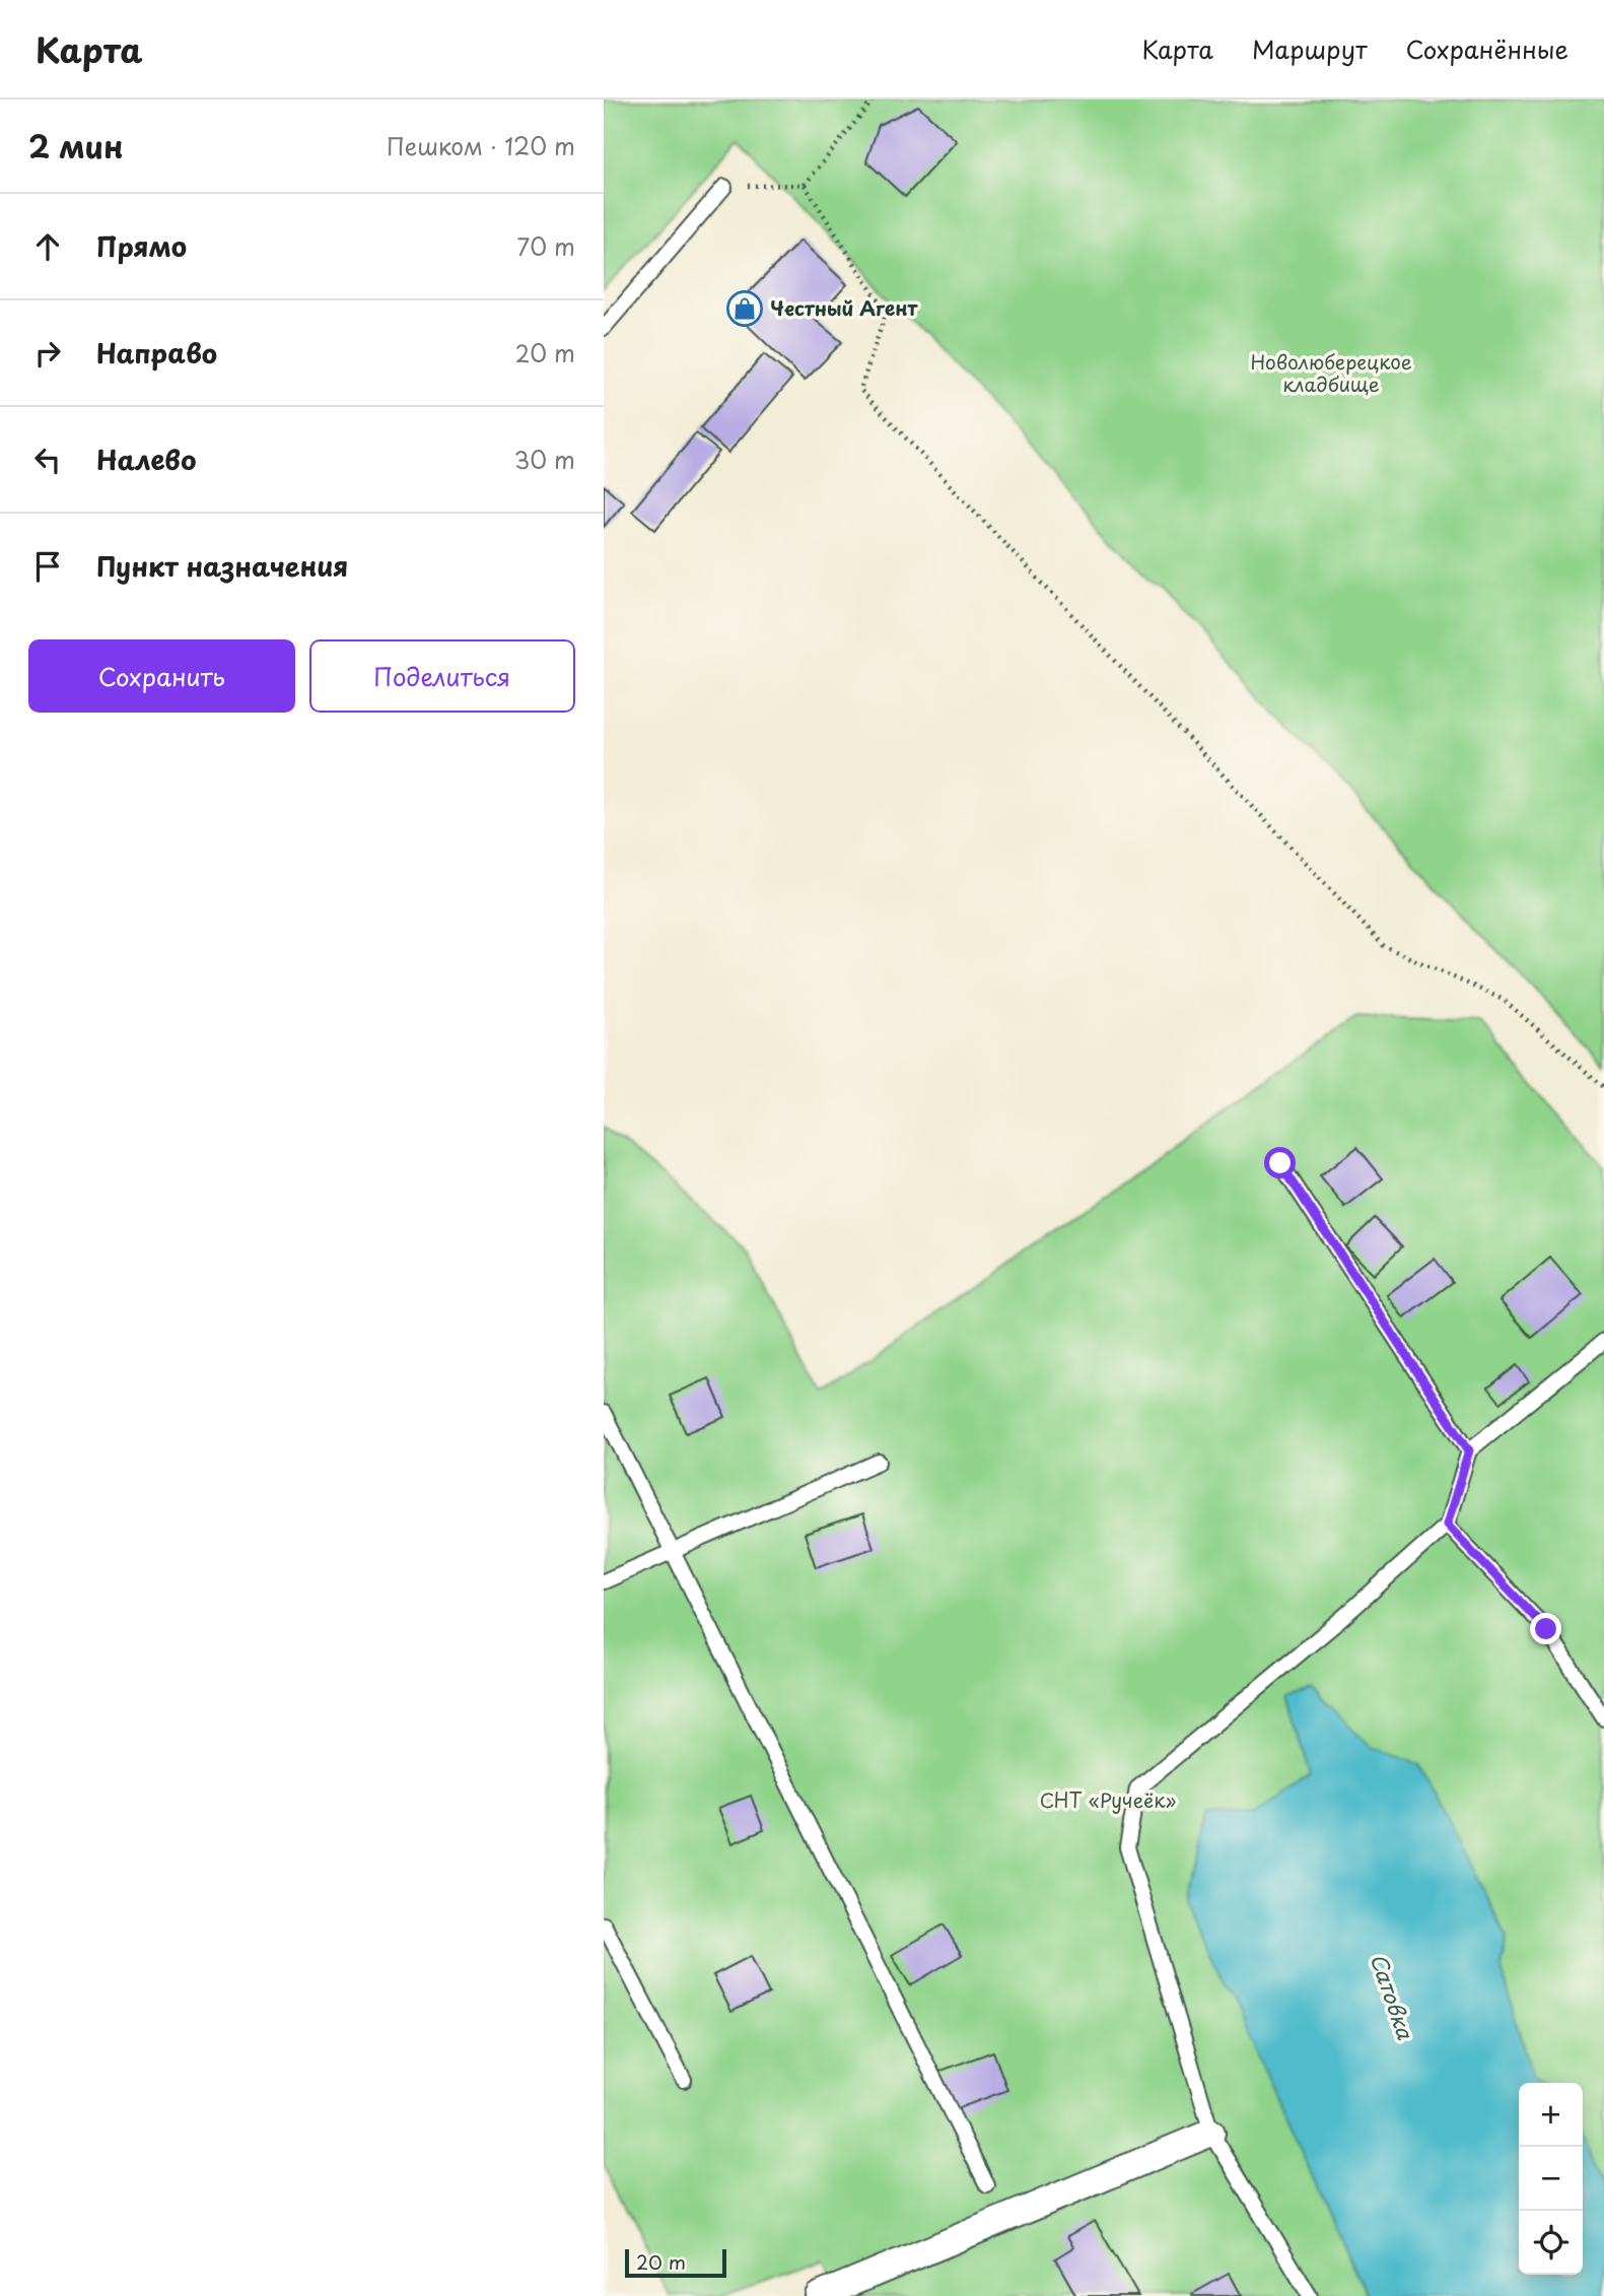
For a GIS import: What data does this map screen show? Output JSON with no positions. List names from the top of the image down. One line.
{"water":["Сатовка"],"parks":["Новолюберецкое кладбище","СНТ «Ручеёк»"],"places":{"shop":["Честный Агент"]},"scale_bar":"20 m","page":{"header":"Карта","nav":["Карта","Маршрут","Сохранённые"],"heading":["2 мин","Пешком · 120 m"],"list":[["Прямо","70 m"],["Направо","20 m"],["Налево","30 m"],"Пункт назначения"],"buttons":["Сохранить","Поделиться"],"map_buttons":["+","−"],"scale":"20 m"}}
